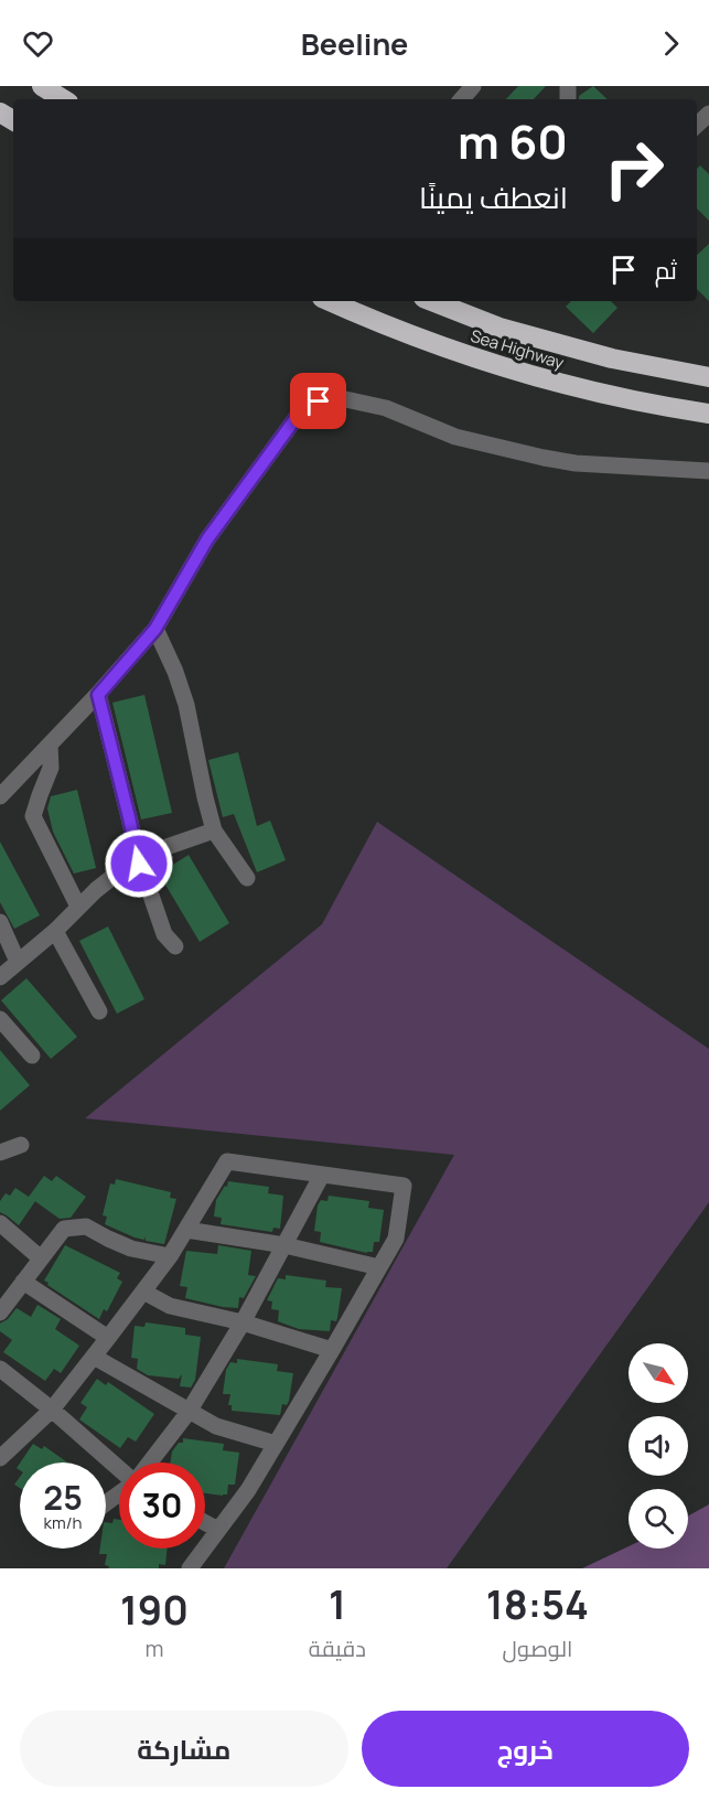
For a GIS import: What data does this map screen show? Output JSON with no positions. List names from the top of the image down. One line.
{"streets":{"highway":["Sea Highway"]},"north":"bottom right","page":{"header":"Beeline","turn":["60 m","انعطف يمينًا"],"then":"ثم","speed":"25 km/h","limit":"30","eta":["18:54","الوصول","1","دقيقة","190","m"],"buttons":["خروج","مشاركة"]}}
